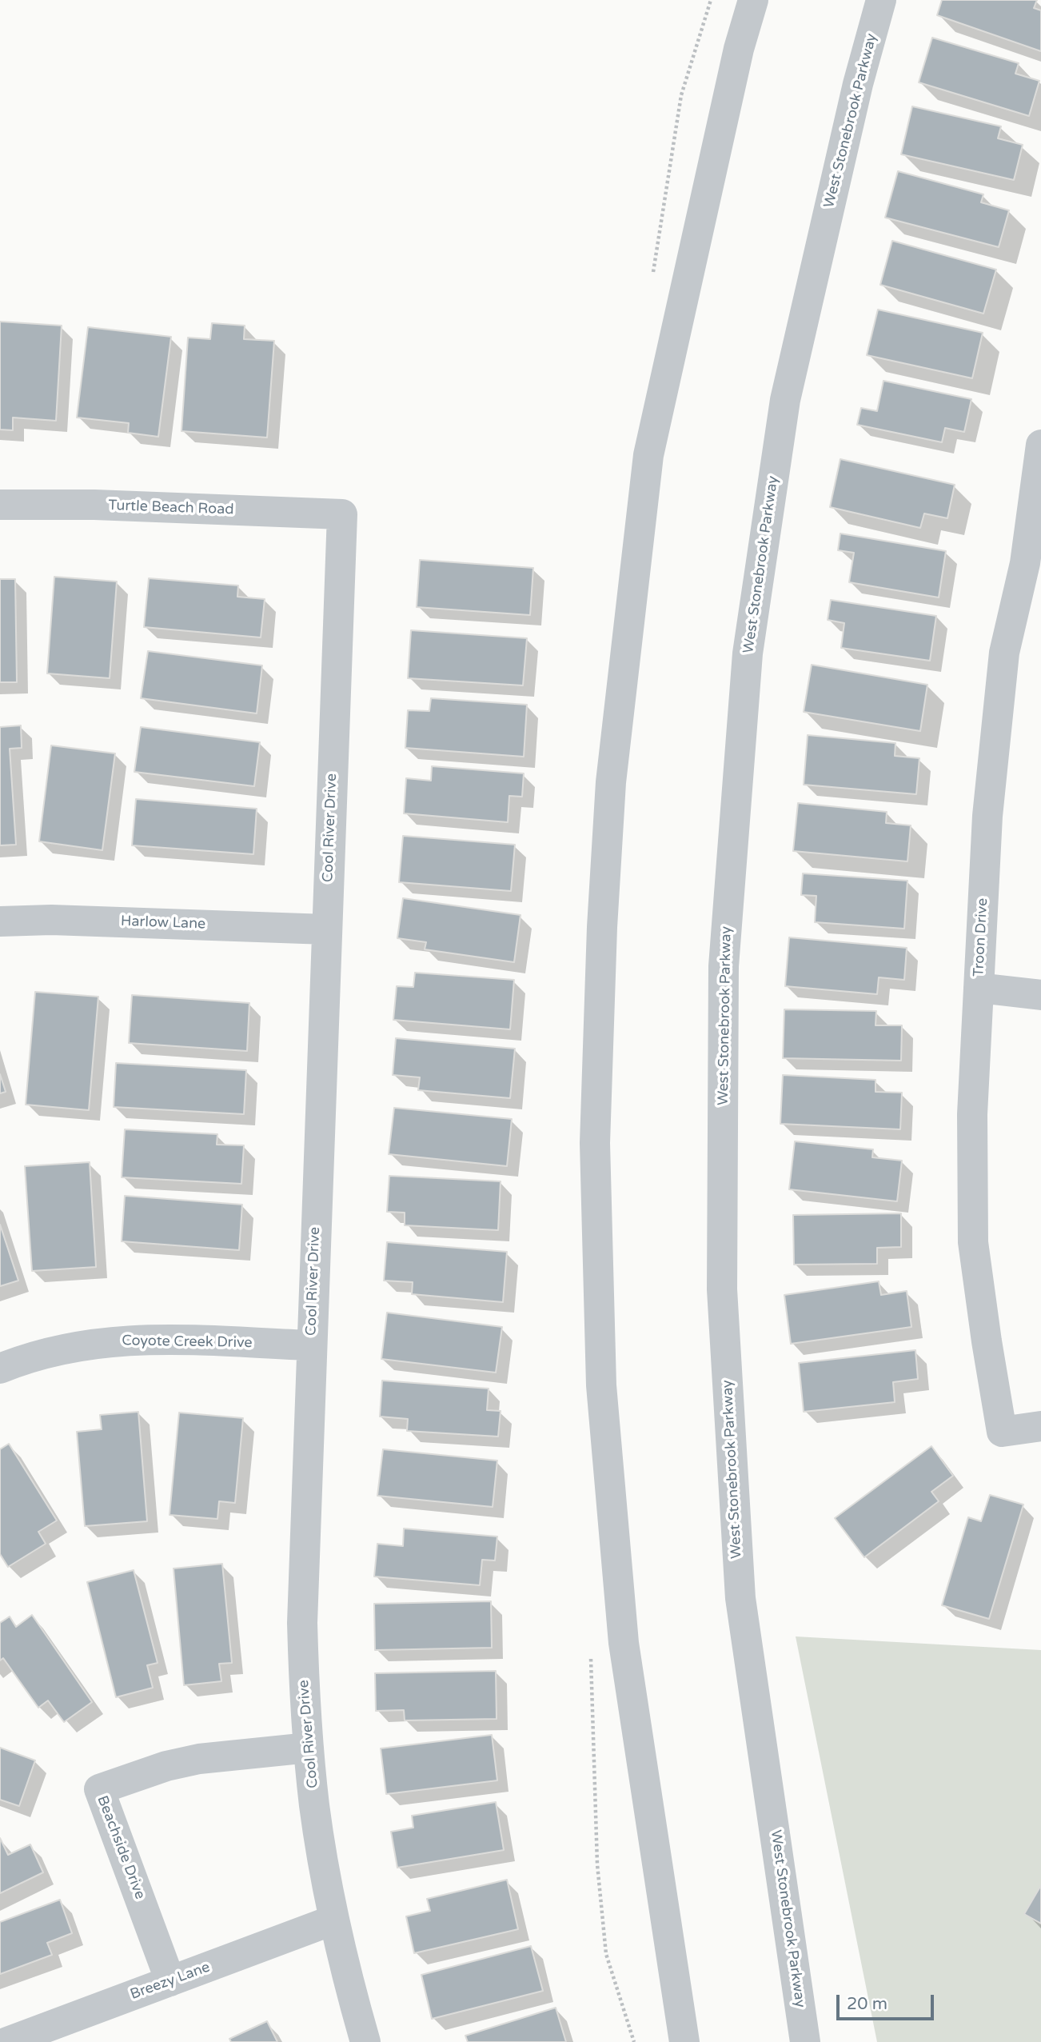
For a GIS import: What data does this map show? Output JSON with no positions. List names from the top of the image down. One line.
{"streets":{"street":["West Stonebrook Parkway","Turtle Beach Road","Cool River Drive","Harlow Lane","Troon Drive","Coyote Creek Drive","Beachside Drive","Breezy Lane"]},"crossings":[["Turtle Beach Road","Cool River Drive"],["Cool River Drive","Harlow Lane"],["Cool River Drive","Coyote Creek Drive"],["Cool River Drive","Beachside Drive"],["Cool River Drive","Breezy Lane"],["Beachside Drive","Breezy Lane"]],"scale_bar":"20 m"}
